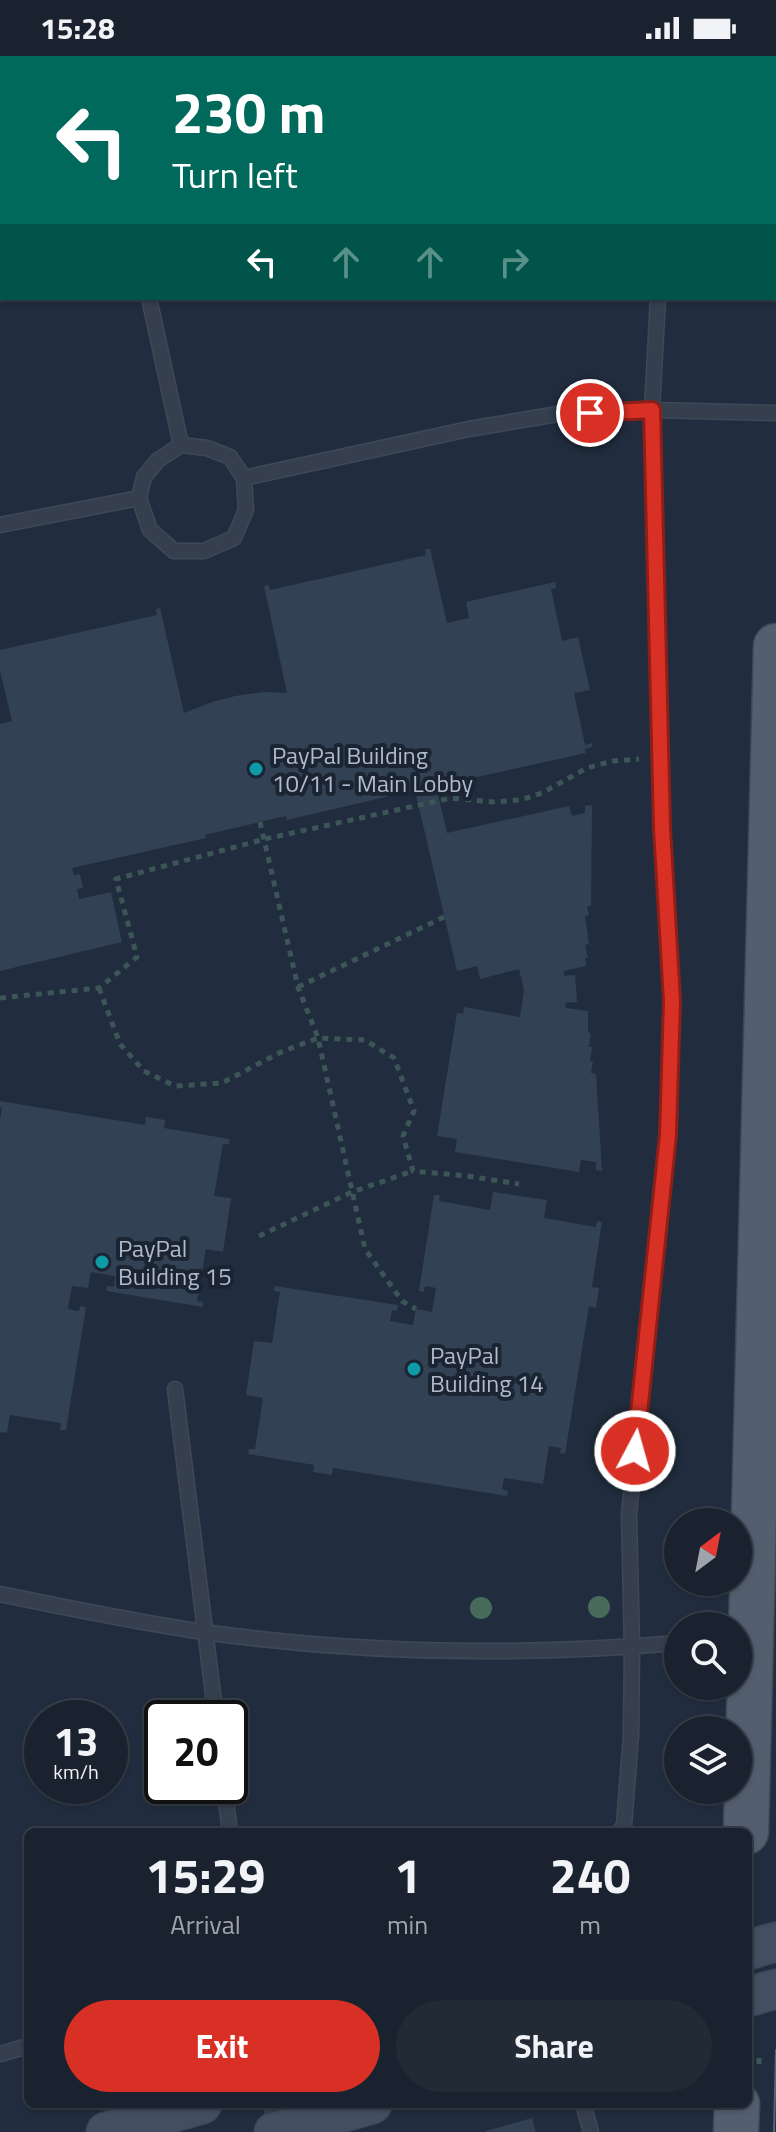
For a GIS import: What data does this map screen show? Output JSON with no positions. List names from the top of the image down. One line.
{"places":["PayPal Building 10/11 - Main Lobby","PayPal Building 15","PayPal Building 14"],"north":"top right","page":{"status":"15:28","turn":["230 m","Turn left"],"speed":"13 km/h","limit":"20","eta":["15:29","Arrival","1","min","240","m"],"buttons":["Exit","Share"]}}
